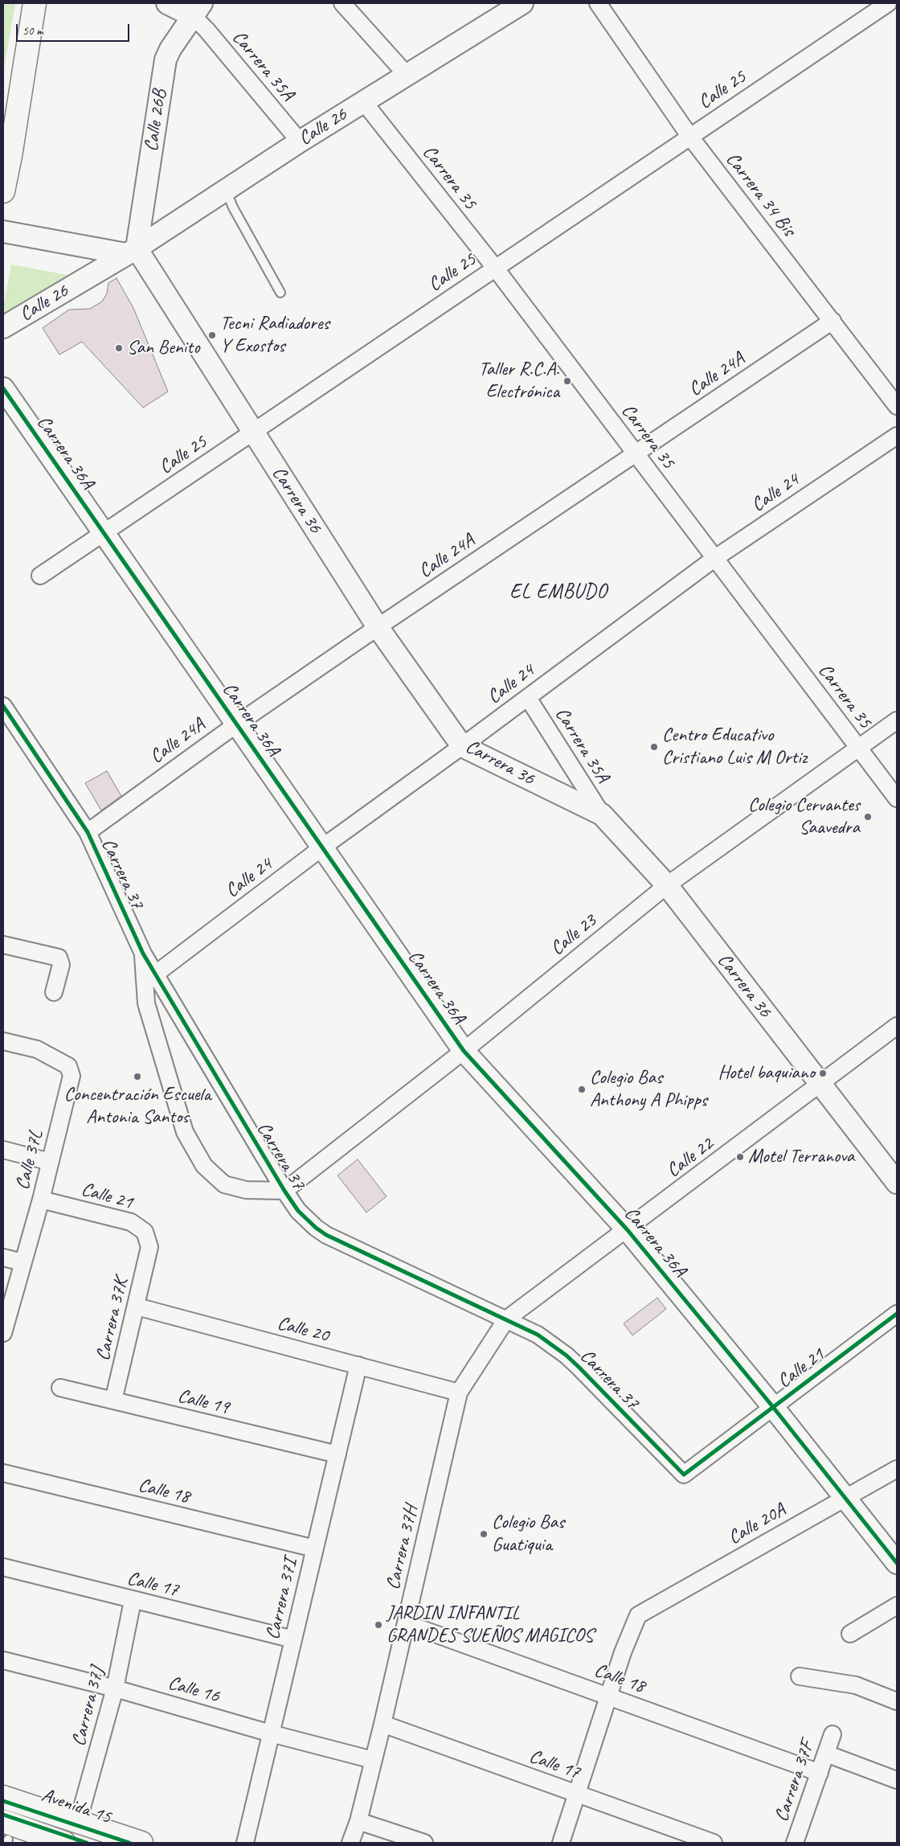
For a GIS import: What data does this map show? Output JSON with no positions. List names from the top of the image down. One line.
{"streets":{"main road":["Avenida 15"],"street":["Carrera 35A","Calle 25","Calle 26B","Calle 26","Carrera 35","Carrera 34 Bis","Calle 24A","Carrera 36A","Calle 24","Carrera 36","Carrera 37","Calle 23","Calle 22","Calle 37L","Calle 21","Carrera 37K","Calle 20","Calle 19","Calle 18","Calle 20A","Carrera 37H","Calle 17","Carrera 37I","Calle 16","Carrera 37J","Carrera 37F"]},"crossings":[["Carrera 35A","Calle 26B"],["Carrera 35A","Calle 26"],["Carrera 35A","Calle 24"],["Carrera 35A","Carrera 36"],["Calle 25","Carrera 35"],["Calle 25","Carrera 34 Bis"],["Calle 25","Carrera 36A"],["Calle 25","Carrera 36"],["Calle 26B","Calle 26"],["Calle 26B","Carrera 36"],["Calle 26","Carrera 35"],["Calle 26","Carrera 36"],["Carrera 35","Calle 24A"],["Carrera 35","Calle 24"],["Carrera 35","Calle 23"],["Carrera 34 Bis","Calle 24A"],["Calle 24A","Carrera 36A"],["Calle 24A","Carrera 36"],["Calle 24A","Carrera 37"],["Carrera 36A","Calle 24"],["Carrera 36A","Calle 23"],["Carrera 36A","Calle 22"],["Carrera 36A","Calle 21"],["Carrera 36A","Calle 20A"],["Calle 24","Carrera 36"],["Calle 24","Carrera 37"],["Carrera 36","Calle 23"],["Carrera 36","Calle 22"],["Carrera 37","Calle 23"],["Carrera 37","Calle 22"],["Carrera 37","Calle 21"],["Carrera 37","Carrera 37H"],["Calle 22","Carrera 37H"],["Calle 37L","Calle 21"],["Calle 21","Carrera 37K"],["Carrera 37K","Calle 20"],["Carrera 37K","Calle 19"],["Calle 20","Carrera 37H"],["Calle 20","Carrera 37I"],["Calle 19","Carrera 37I"],["Calle 18","Calle 20A"],["Calle 18","Carrera 37H"],["Calle 18","Carrera 37I"],["Calle 18","Carrera 37F"],["Carrera 37H","Calle 17"],["Carrera 37H","Calle 16"],["Calle 17","Carrera 37I"],["Calle 17","Carrera 37J"],["Carrera 37I","Calle 16"],["Calle 16","Carrera 37J"],["Carrera 37J","Avenida 15"]],"districts":["EL EMBUDO"],"places":["Tecni Radiadores Y Exostos","San Benito","Taller R.C.A. Electrónica","Centro Educativo Cristiano Luis M Ortiz","Colegio Cervantes Saavedra","Hotel baquiano","Concentración Escuela Antonia Santos","Colegio Bas Anthony A Phipps","Motel Terranova","Colegio Bas Guatiquia","JARDIN INFANTIL GRANDES SUEÑOS MAGICOS"],"scale_bar":"50 m"}
